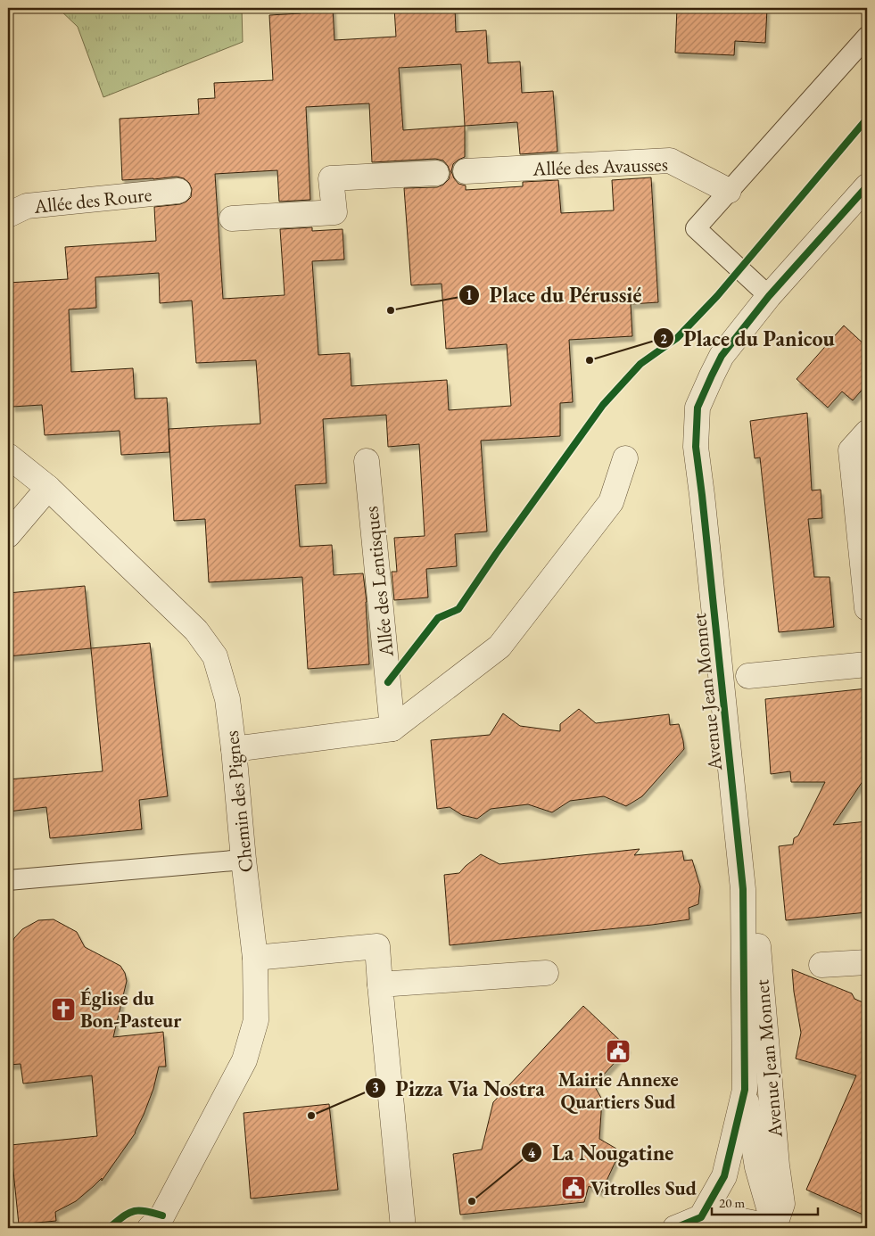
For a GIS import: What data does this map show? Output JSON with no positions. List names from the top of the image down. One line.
{"streets":{"street":["Allée des Avausses","Allée des Roure","Allée des Lentisques","Avenue Jean Monnet","Chemin des Pignes"]},"places":{"other":["Place du Pérussié","Place du Panicou","Pizza Via Nostra","La Nougatine"],"church":["Église du Bon-Pasteur"],"public building":["Mairie Annexe Quartiers Sud","Vitrolles Sud"]},"scale_bar":"20 m"}
